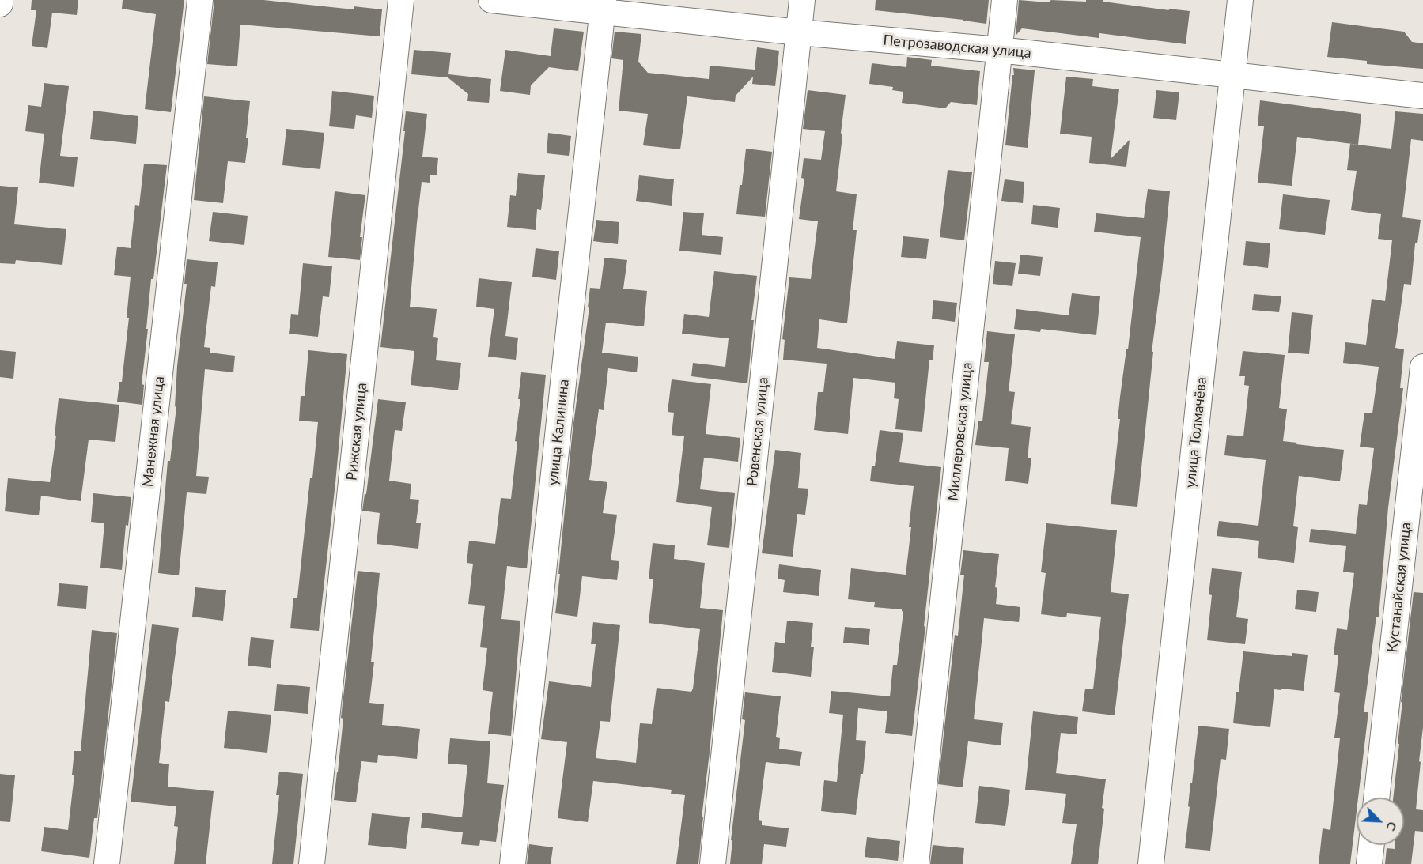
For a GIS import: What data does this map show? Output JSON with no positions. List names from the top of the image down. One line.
{"streets":{"street":["Петрозаводская улица","Манежная улица","Рижская улица","Ровенская улица","Миллеровская улица","улица Калинина","улица Толмачёва","Кустанайская улица"]},"crossings":[["Петрозаводская улица","Ровенская улица"],["Петрозаводская улица","Миллеровская улица"],["Петрозаводская улица","улица Калинина"],["Петрозаводская улица","улица Толмачёва"]],"north":"bottom right"}
